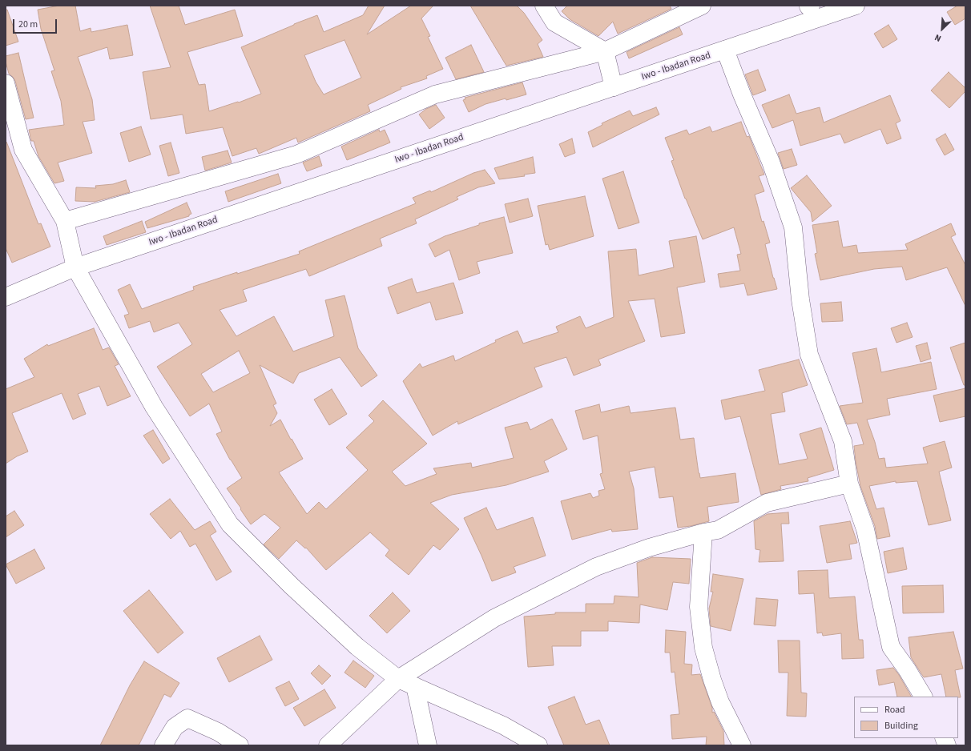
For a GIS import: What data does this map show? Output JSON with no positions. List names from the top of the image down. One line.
{"streets":{"street":["Iwo - Ibadan Road"]},"legend":["Road","Building"],"scale_bar":"20 m","north":"bottom left"}
